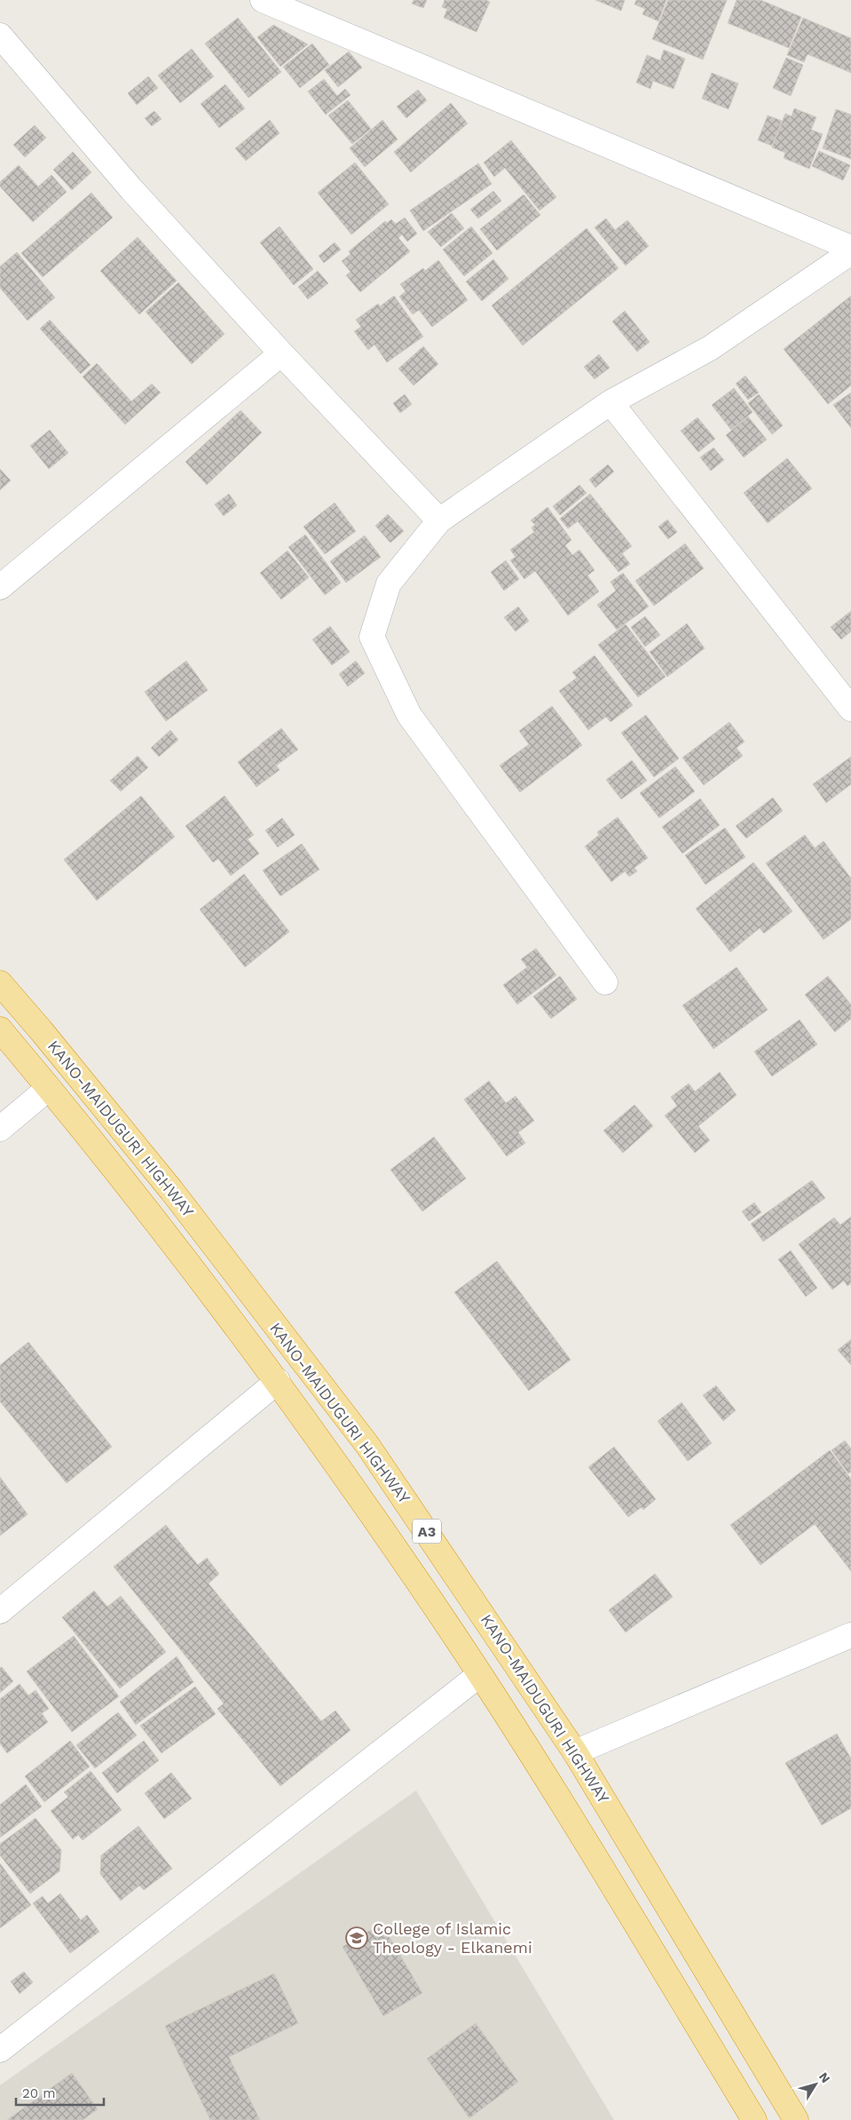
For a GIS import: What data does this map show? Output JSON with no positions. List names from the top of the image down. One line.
{"streets":{"highway":["KANO-MAIDUGURI HIGHWAY","A3"]},"places":{"school or university":["College of Islamic Theology - Elkanemi"]},"scale_bar":"20 m","north":"top right"}
